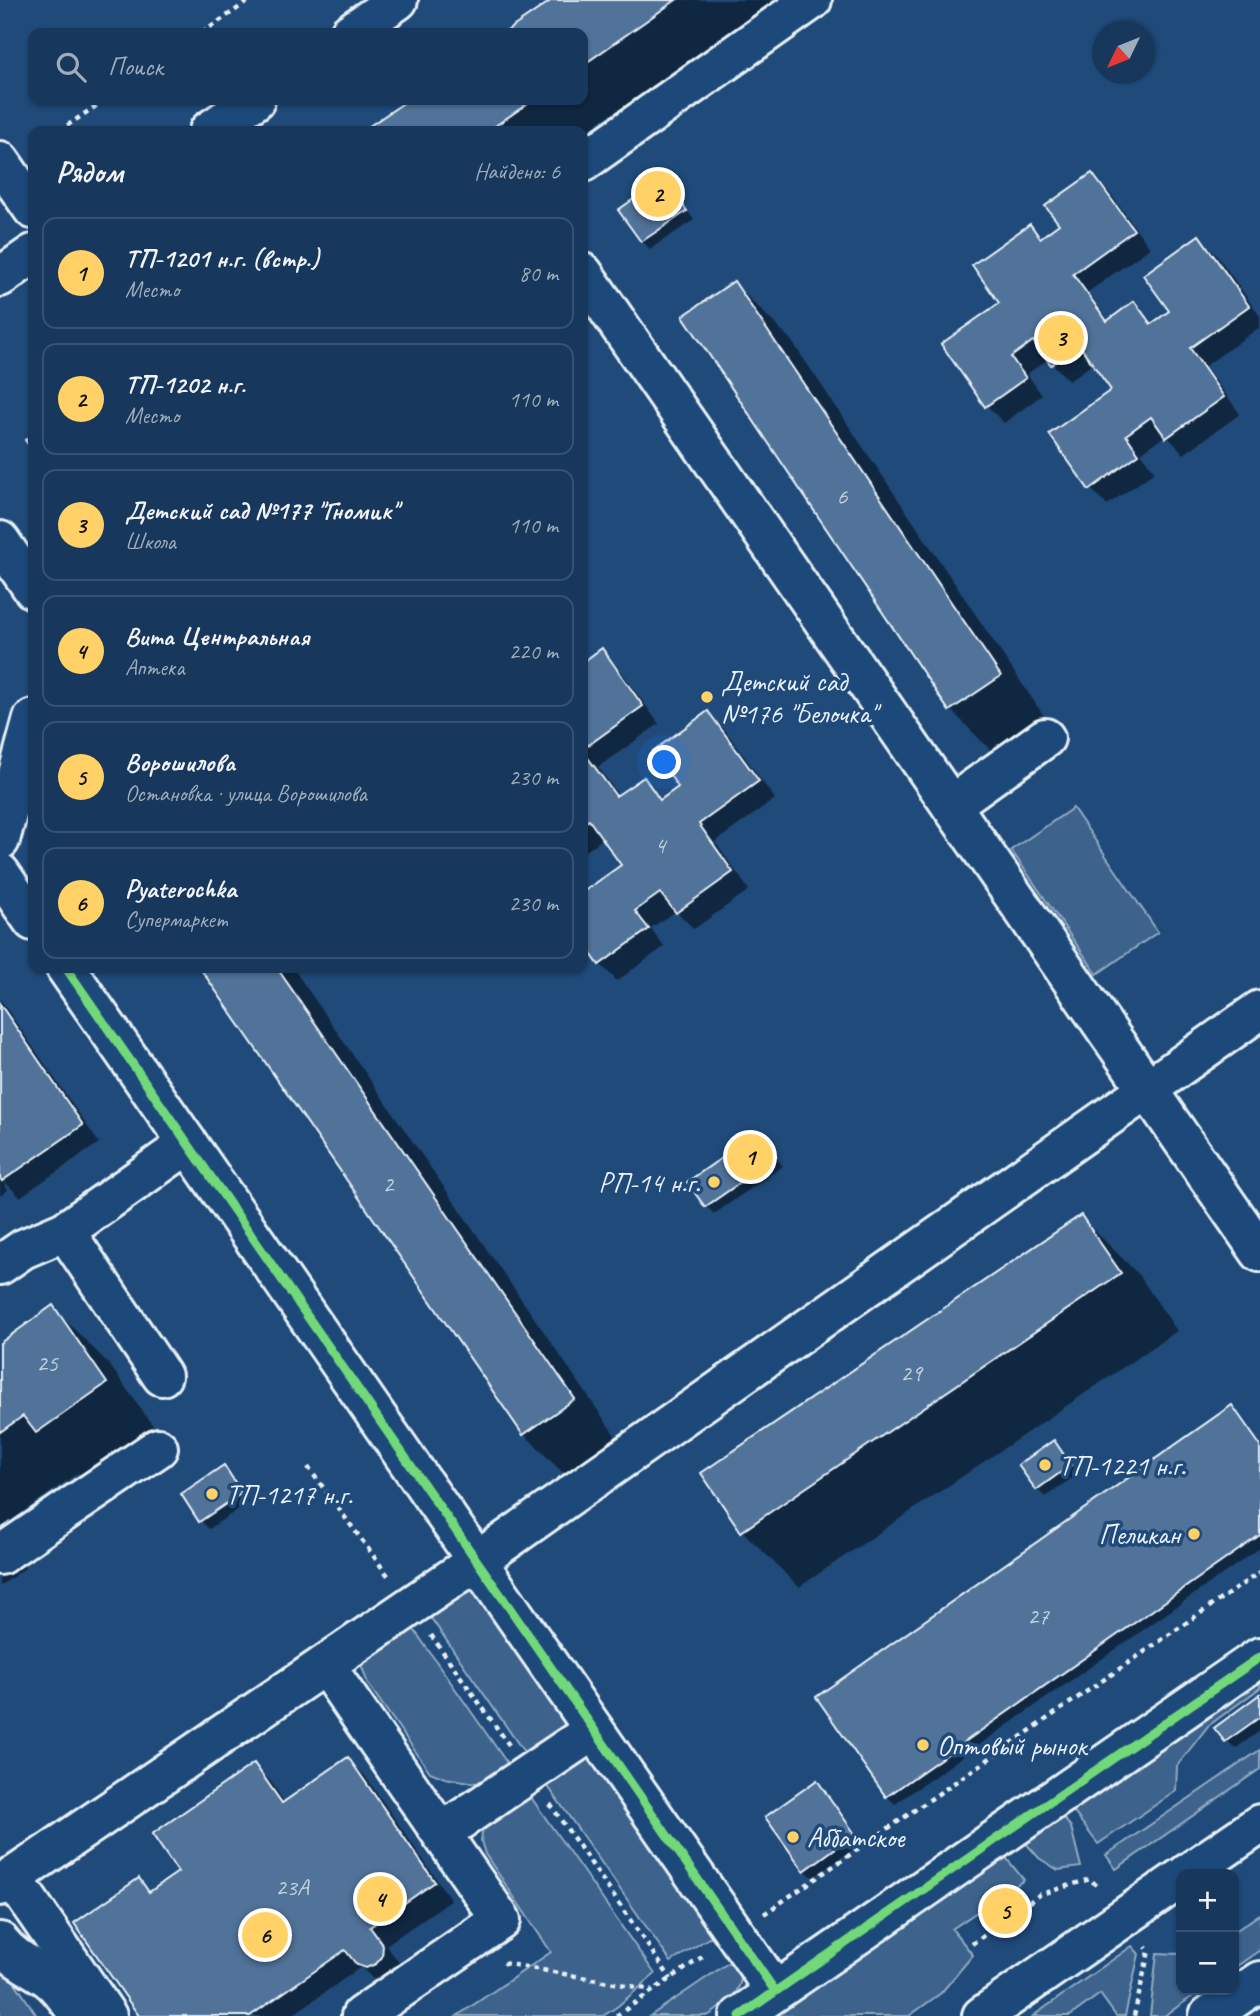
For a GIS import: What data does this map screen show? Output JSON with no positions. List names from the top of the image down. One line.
{"places":["Детский сад №176 \"Белочка\"","РП-14 н.г.","ТП-1221 н.г.","ТП-1217 н.г.","Пеликан","Оптовый рынок","Аббатское"],"house_numbers":["6","4","2","25","29","27","23А"],"north":"bottom left","page":{"search":"Поиск","heading":["Рядом","Найдено: 6"],"pins":["2","3","1","4","5","6"],"list":[{"mark":"1","name":"ТП-1201 н.г. (встр.)","note":"Место","value":"80 m"},{"mark":"2","name":"ТП-1202 н.г.","note":"Место","value":"110 m"},{"mark":"3","name":"Детский сад №177 \"Гномик\"","note":"Школа","value":"110 m"},{"mark":"4","name":"Вита Центральная","note":"Аптека","value":"220 m"},{"mark":"5","name":"Ворошилова","note":"Остановка · улица Ворошилова","value":"230 m"},{"mark":"6","name":"Pyaterochka","note":"Супермаркет","value":"230 m"}],"map_buttons":["+","−"]}}
